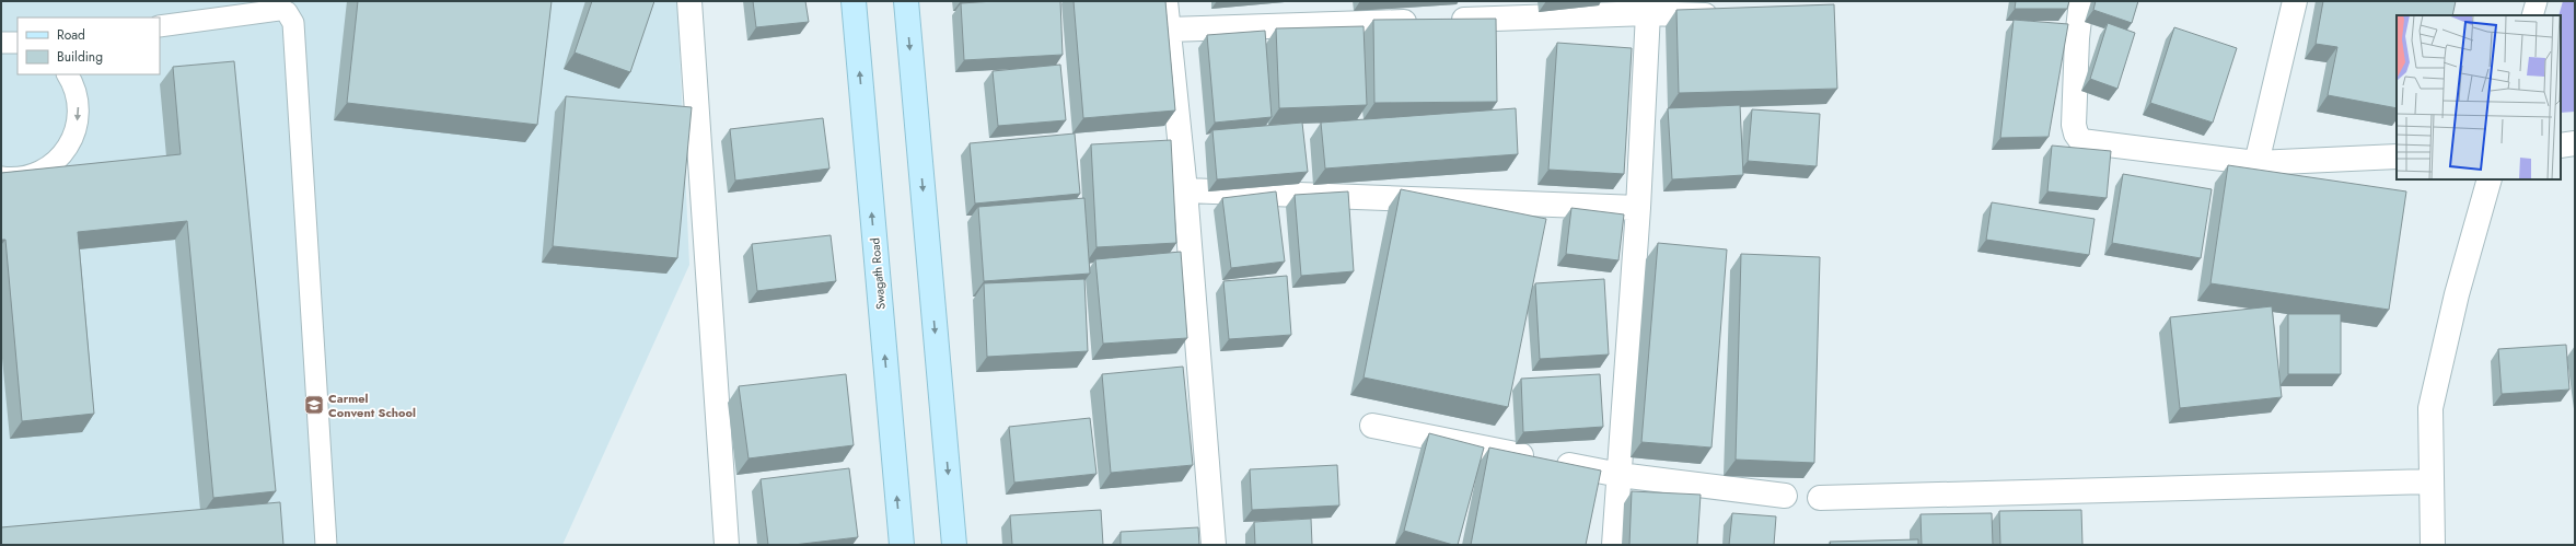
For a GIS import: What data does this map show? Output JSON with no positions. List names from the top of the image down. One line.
{"streets":{"main road":["Swagath Road"]},"places":{"school or university":["Carmel Convent School"]},"legend":["Road","Building"]}
